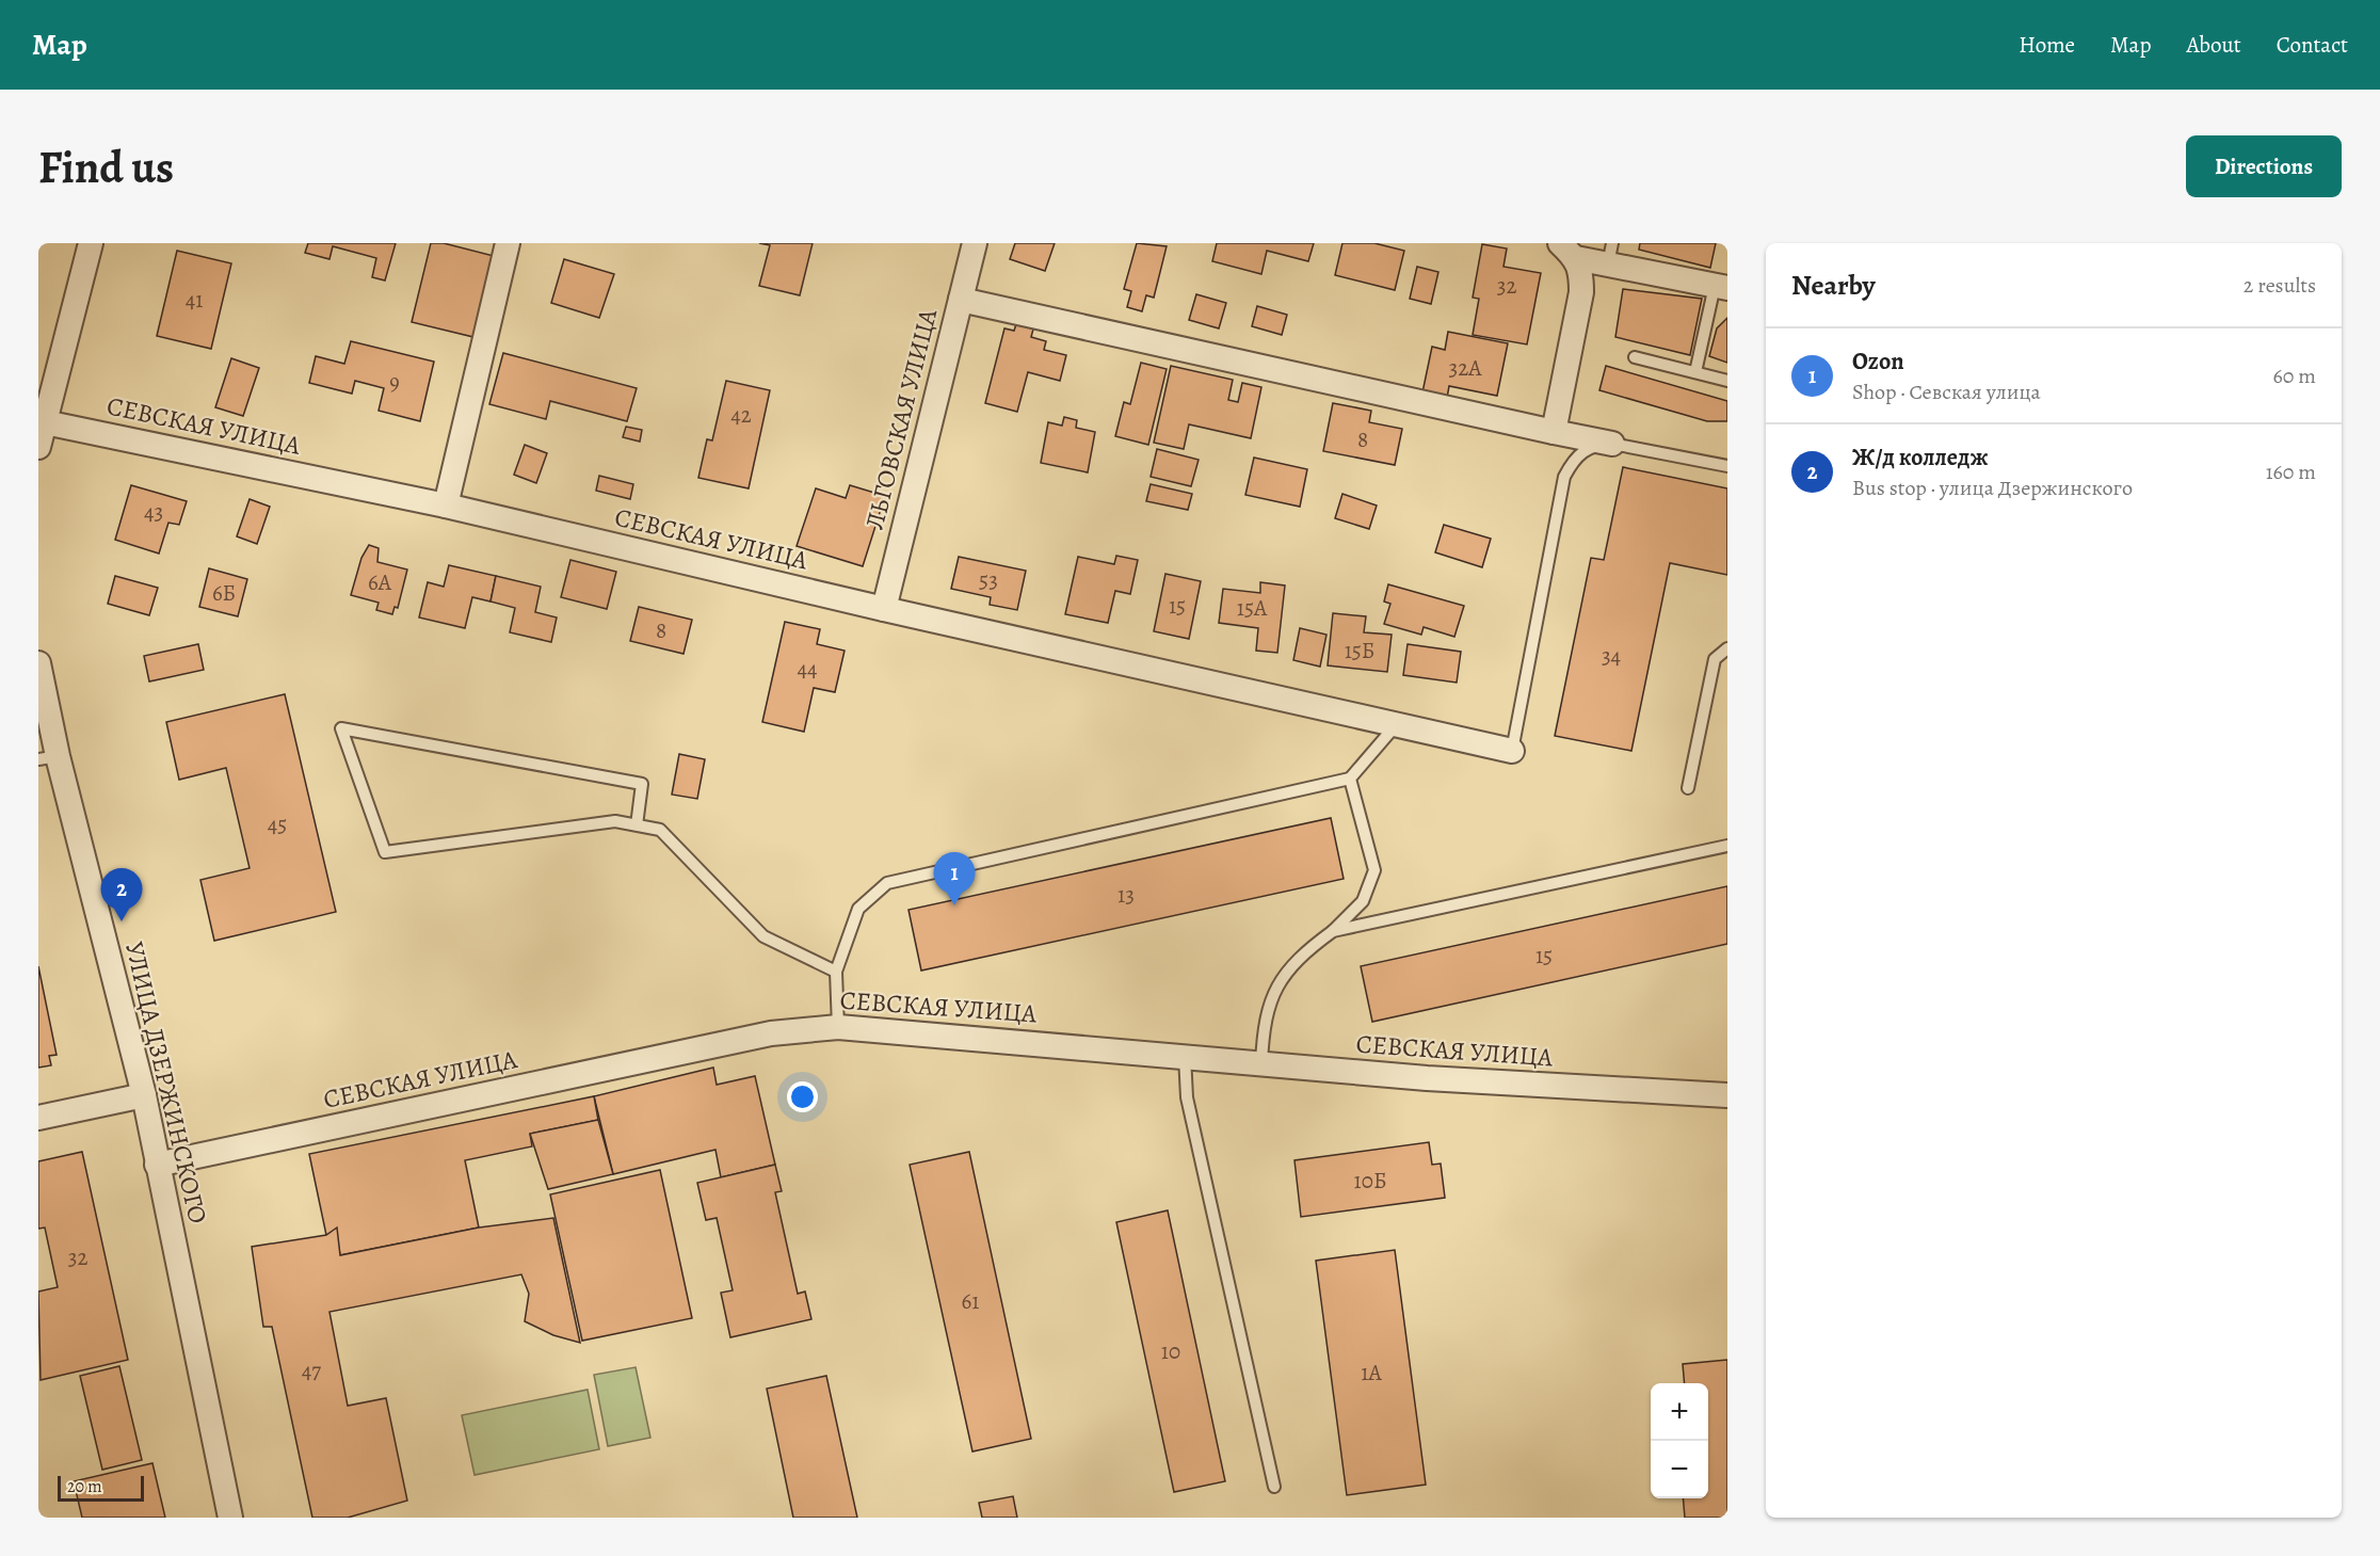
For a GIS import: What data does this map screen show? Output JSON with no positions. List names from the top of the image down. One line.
{"streets":{"street":["ЛЬГОВСКАЯ УЛИЦА","СЕВСКАЯ УЛИЦА","УЛИЦА ДЗЕРЖИНСКОГО"]},"crossings":[["ЛЬГОВСКАЯ УЛИЦА","СЕВСКАЯ УЛИЦА"],["СЕВСКАЯ УЛИЦА","УЛИЦА ДЗЕРЖИНСКОГО"]],"house_numbers":["32","41","32А","9","42","8","43","53","6А","6Б","15","15А","8","15Б","34","44","45","13","15","10Б","32","61","10","47","1А"],"scale_bar":"20 m","page":{"header":"Map","nav":["Home","Map","About","Contact"],"buttons":"Directions","title":"Find us","heading":["Nearby","2 results"],"list":[{"mark":"1","name":"Ozon","note":"Shop · Севская улица","value":"60 m"},{"mark":"2","name":"Ж/д колледж","note":"Bus stop · улица Дзержинского","value":"160 m"}],"pins":["1","2"],"map_buttons":["+","−"],"scale":"20 m"}}
